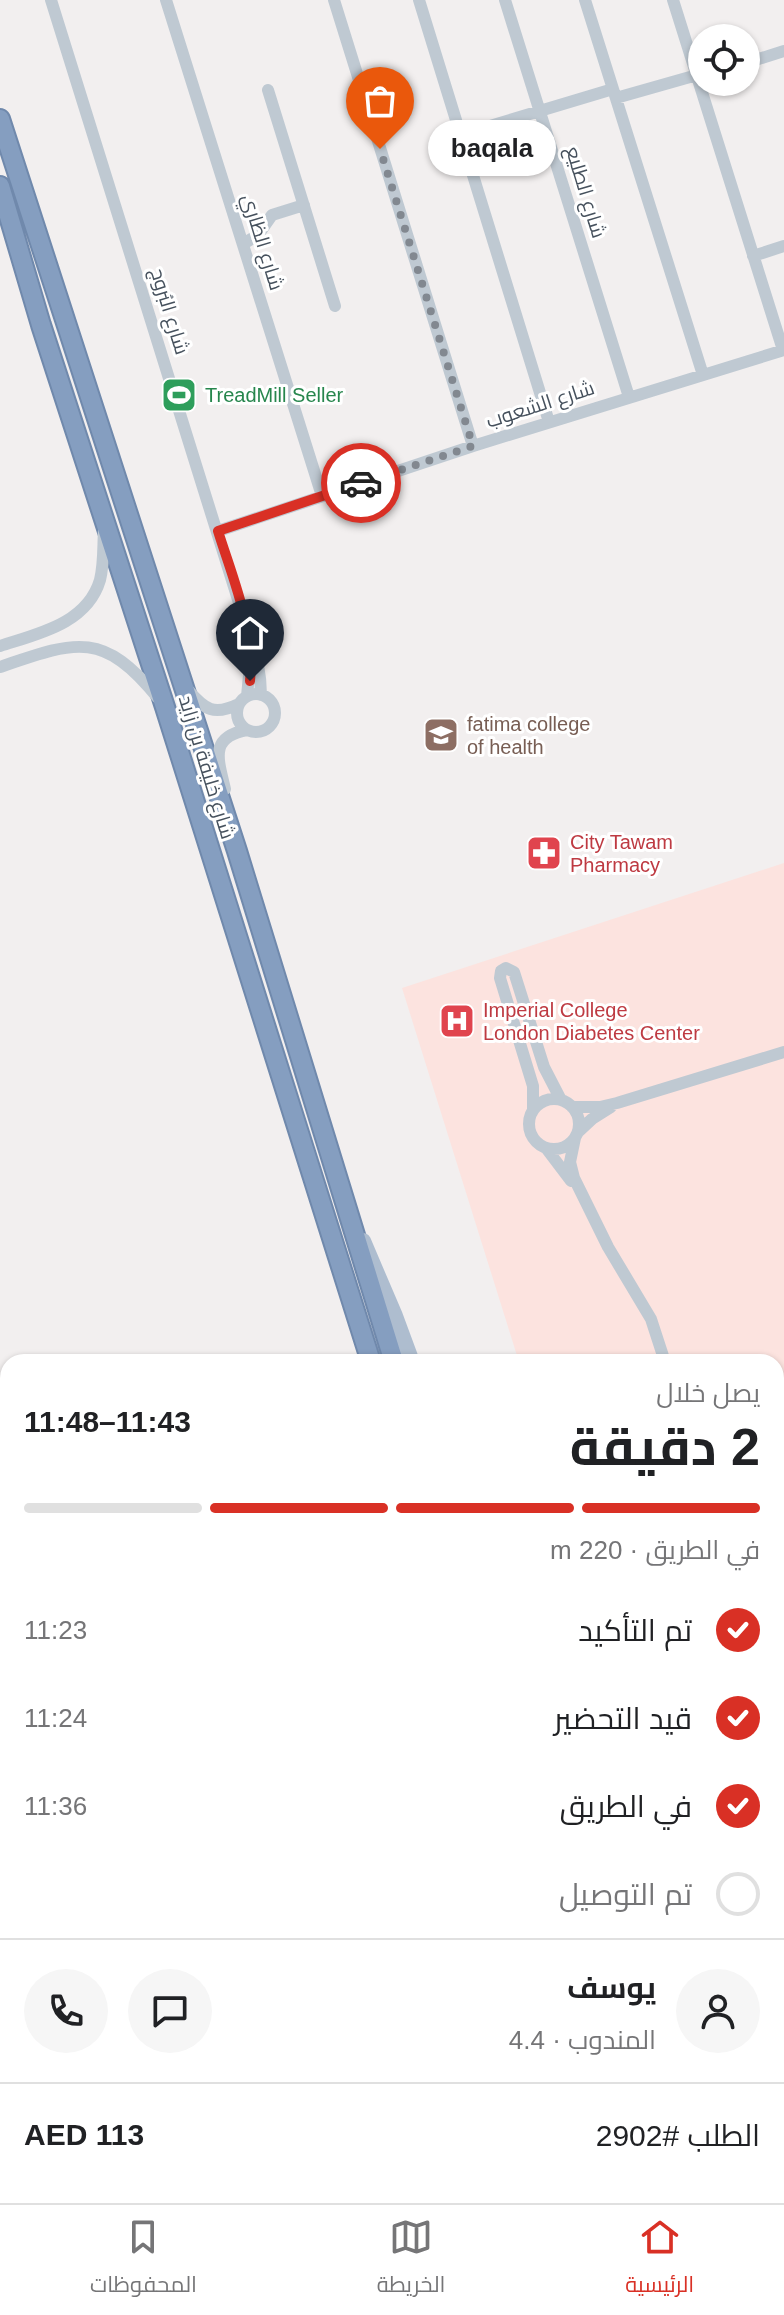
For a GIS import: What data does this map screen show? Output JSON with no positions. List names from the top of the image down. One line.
{"streets":{"highway":["شارع خليفة بن زايد"],"street":["شارع الطليع","شارع الظاري","شارع البُروج","شارع الشعوب"]},"crossings":[["شارع الطليع","شارع الشعوب"],["شارع الظاري","شارع الشعوب"],["شارع البُروج","شارع الشعوب"]],"places":{"other":["baqala"],"sports":["TreadMill Seller"],"school or university":["fatima college of health"],"pharmacy":["City Tawam Pharmacy"],"hospital":["Imperial College London Diabetes Center"]},"page":{"bubble":"baqala","heading":["2 دقيقة","يصل خلال","11:43–11:48"],"panel":["يوسف","المندوب · 4.4","الطلب #2902","AED 113"],"bar":"في الطريق · 220 m","list":[["تم التأكيد","11:23"],["قيد التحضير","11:24"],["في الطريق","11:36"],"تم التوصيل"],"tabs":["الرئيسية","الخريطة","المحفوظات"]}}
